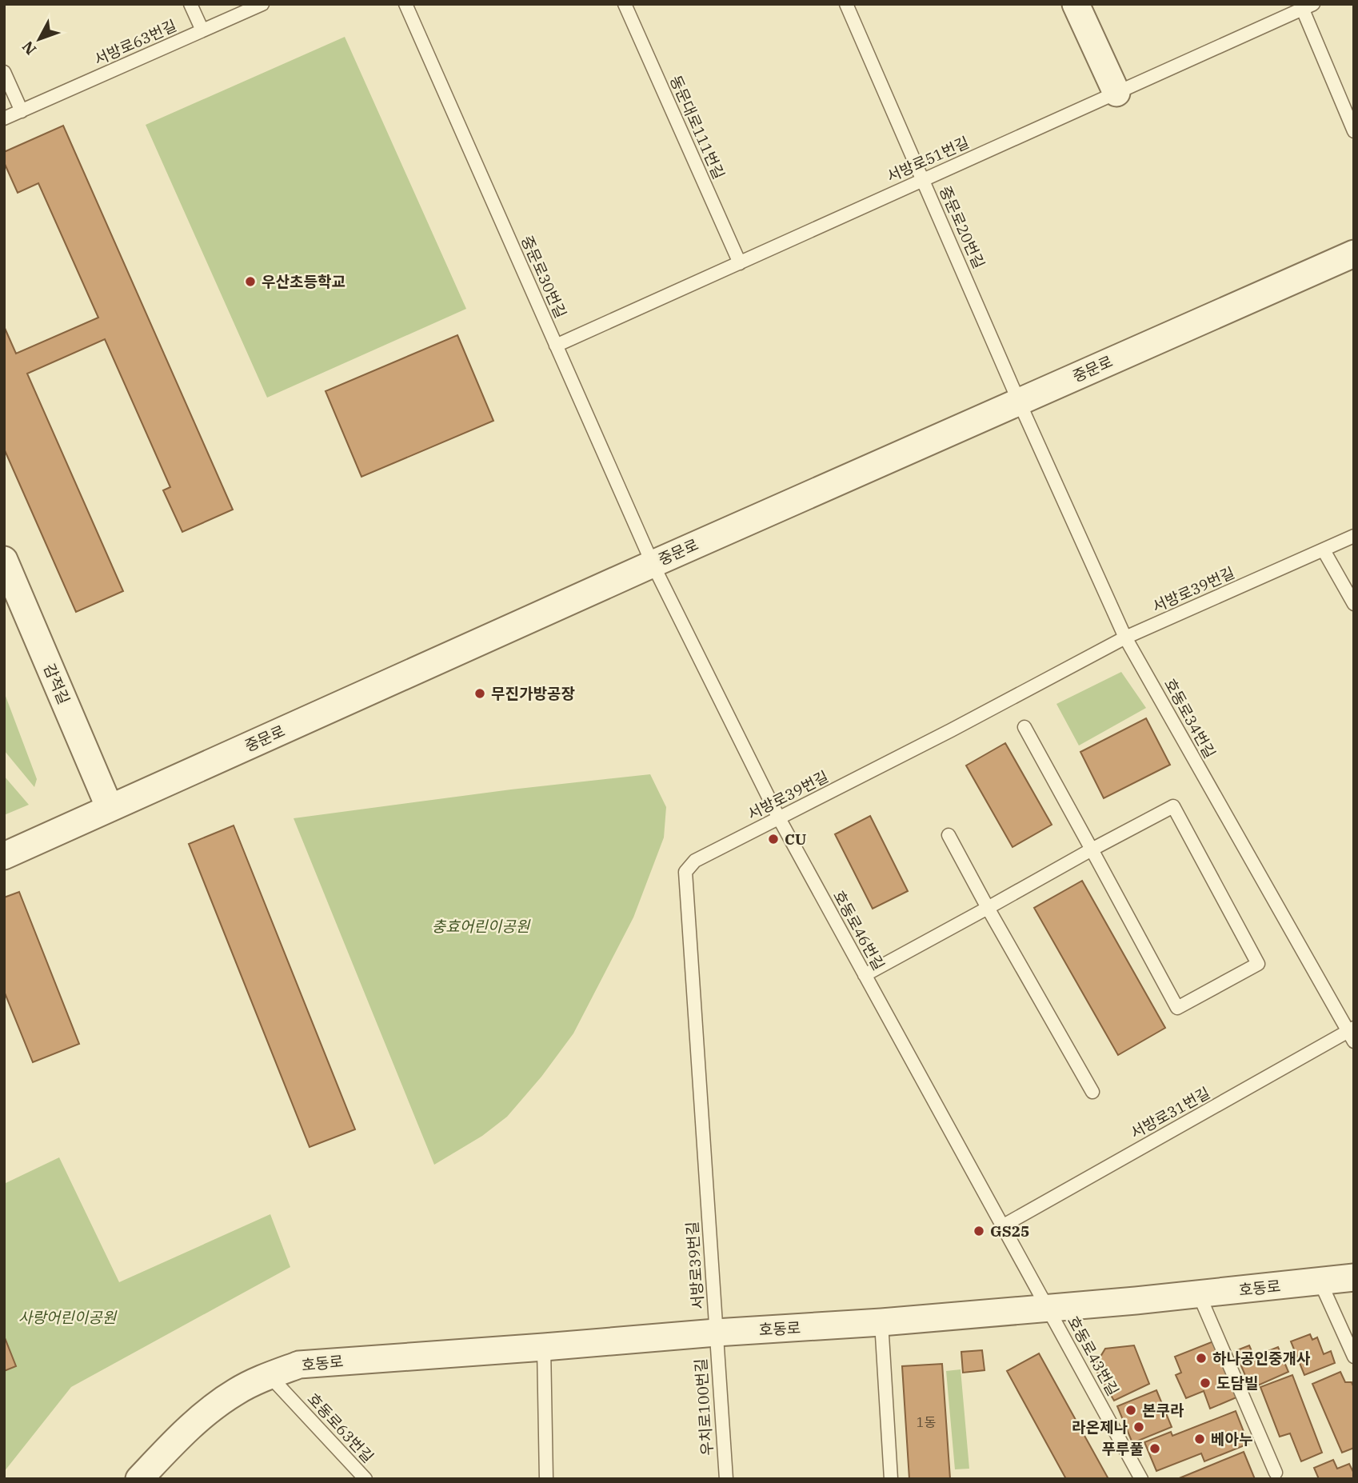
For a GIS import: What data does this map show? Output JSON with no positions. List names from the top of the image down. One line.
{"streets":{"street":["중문로","감적길","호동로"],"lane":["서방로63번길","동문대로111번길","서방로51번길","중문로20번길","중문로30번길","서방로39번길","호동로34번길","호동로46번길","서방로31번길","호동로43번길","우치로100번길","호동로63번길"]},"crossings":[["동문대로111번길","서방로51번길"],["서방로51번길","중문로20번길"],["서방로51번길","중문로30번길"],["중문로20번길","중문로"],["중문로20번길","호동로34번길"],["중문로30번길","중문로"],["중문로30번길","호동로46번길"],["중문로","감적길"],["중문로","호동로34번길"],["중문로","호동로46번길"],["서방로39번길","호동로34번길"],["서방로39번길","호동로46번길"],["서방로39번길","호동로"],["서방로39번길","우치로100번길"],["호동로34번길","서방로31번길"],["호동로46번길","서방로31번길"],["호동로46번길","호동로"],["호동로46번길","호동로43번길"],["호동로","호동로43번길"],["호동로","우치로100번길"],["호동로","호동로63번길"]],"parks":["충효어린이공원","사랑어린이공원"],"places":["우산초등학교","무진가방공장","CU","GS25","하나공인중개사","도담빌","본쿠라","라온제나","베아누","푸루풀"],"house_numbers":["1동"],"north":"bottom left"}
